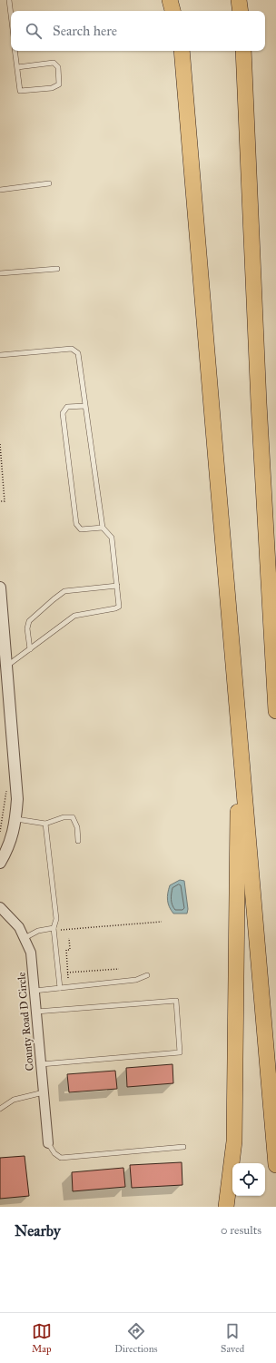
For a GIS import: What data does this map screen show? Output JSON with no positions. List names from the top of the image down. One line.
{"streets":{"street":["County Road D Circle"]},"page":{"search":"Search here","heading":["Nearby","0 results"],"nav":["Map","Directions","Saved"]}}
